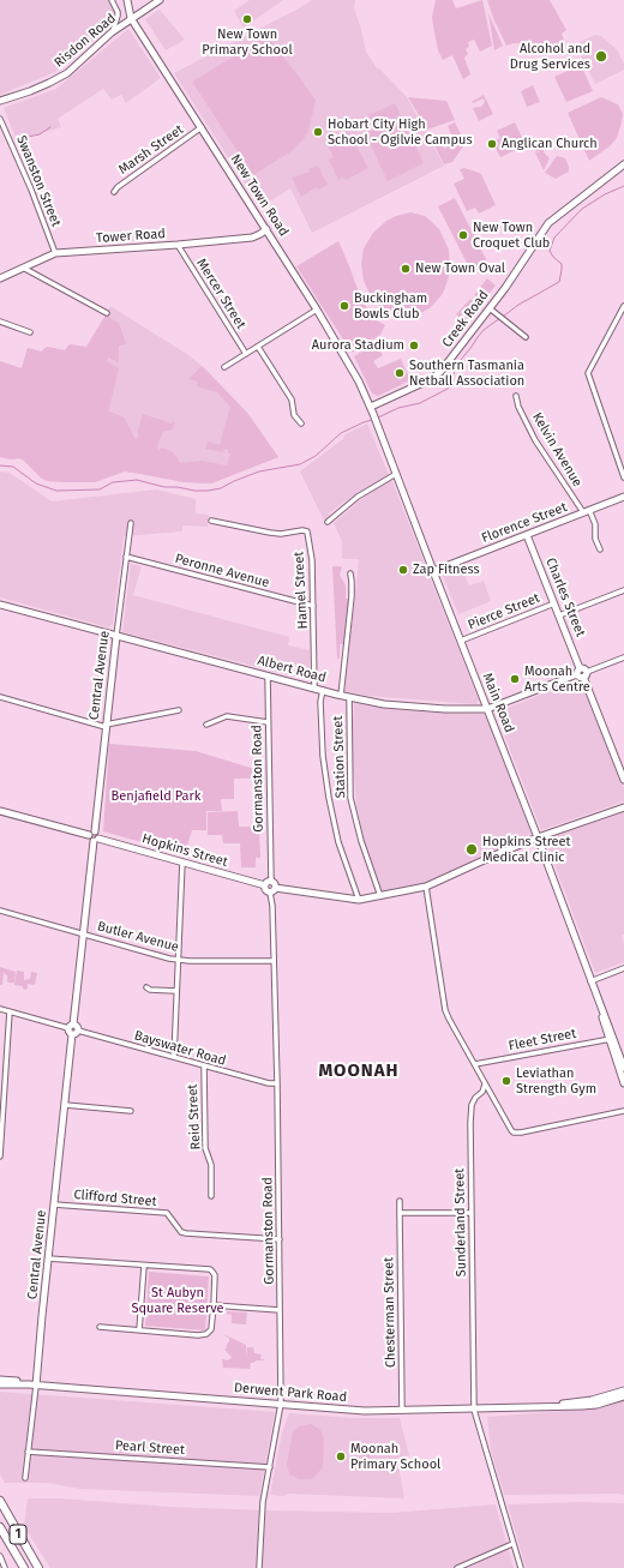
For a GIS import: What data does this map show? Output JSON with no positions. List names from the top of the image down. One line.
{"streets":{"highway":["1"],"street":["Risdon Road","Marsh Street","Swanston Street","New Town Road","Tower Road","Mercer Street","Creek Road","Kelvin Avenue","Florence Street","Peronne Avenue","Hamel Street","Charles Street","Pierce Street","Albert Road","Central Avenue","Main Road","Station Street","Gormanston Road","Hopkins Street","Butler Avenue","Fleet Street","Bayswater Road","Reid Street","Clifford Street","Sunderland Street","Chesterman Street","Derwent Park Road","Pearl Street"]},"crossings":[["Risdon Road","New Town Road"],["Marsh Street","New Town Road"],["Swanston Street","Tower Road"],["New Town Road","Tower Road"],["New Town Road","Creek Road"],["New Town Road","Main Road"],["Tower Road","Mercer Street"],["Creek Road","Main Road"],["Kelvin Avenue","Florence Street"],["Florence Street","Charles Street"],["Florence Street","Main Road"],["Peronne Avenue","Hamel Street"],["Peronne Avenue","Central Avenue"],["Hamel Street","Albert Road"],["Charles Street","Pierce Street"],["Charles Street","Albert Road"],["Pierce Street","Main Road"],["Albert Road","Central Avenue"],["Albert Road","Main Road"],["Albert Road","Station Street"],["Albert Road","Gormanston Road"],["Central Avenue","Hopkins Street"],["Central Avenue","Butler Avenue"],["Central Avenue","Bayswater Road"],["Central Avenue","Clifford Street"],["Central Avenue","Derwent Park Road"],["Central Avenue","Pearl Street"],["Main Road","Fleet Street"],["Gormanston Road","Hopkins Street"],["Gormanston Road","Butler Avenue"],["Gormanston Road","Bayswater Road"],["Gormanston Road","Clifford Street"],["Gormanston Road","Derwent Park Road"],["Gormanston Road","Pearl Street"],["Bayswater Road","Reid Street"],["Sunderland Street","Derwent Park Road"],["Chesterman Street","Derwent Park Road"]],"districts":["MOONAH"],"parks":["Benjafield Park","St Aubyn Square Reserve"],"places":["New Town Primary School","Alcohol and Drug Services","Hobart City High School - Ogilvie Campus","Anglican Church","New Town Croquet Club","New Town Oval","Buckingham Bowls Club","Aurora Stadium","Southern Tasmania Netball Association","Zap Fitness","Moonah Arts Centre","Hopkins Street Medical Clinic","Leviathan Strength Gym","Moonah Primary School"]}
